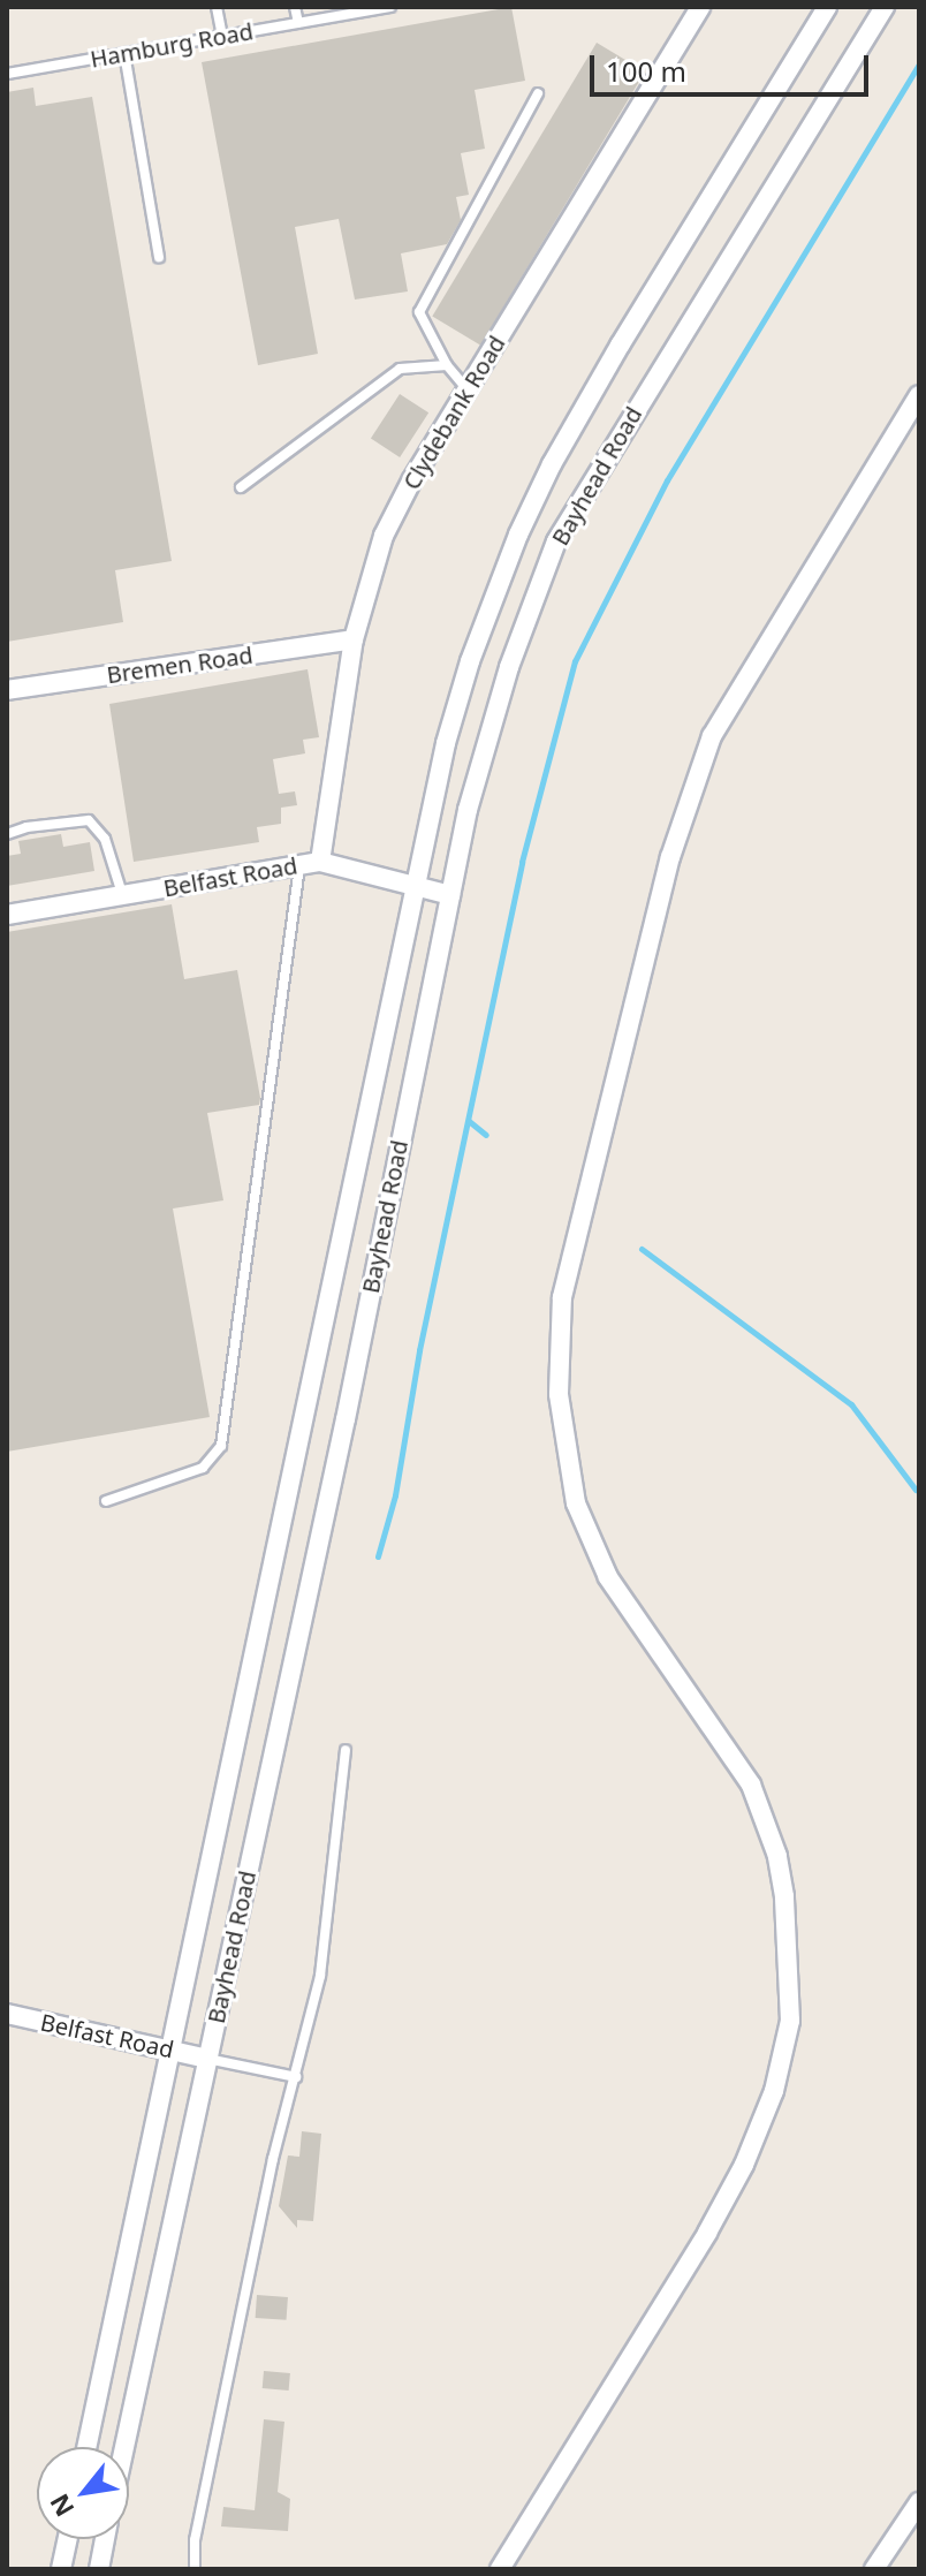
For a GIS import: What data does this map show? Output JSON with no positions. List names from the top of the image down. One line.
{"streets":{"street":["Clydebank Road","Bayhead Road","Bremen Road","Belfast Road"],"lane":["Hamburg Road"]},"crossings":[["Clydebank Road","Bremen Road"],["Clydebank Road","Belfast Road"],["Bayhead Road","Belfast Road"]],"scale_bar":"100 m","north":"bottom left"}
